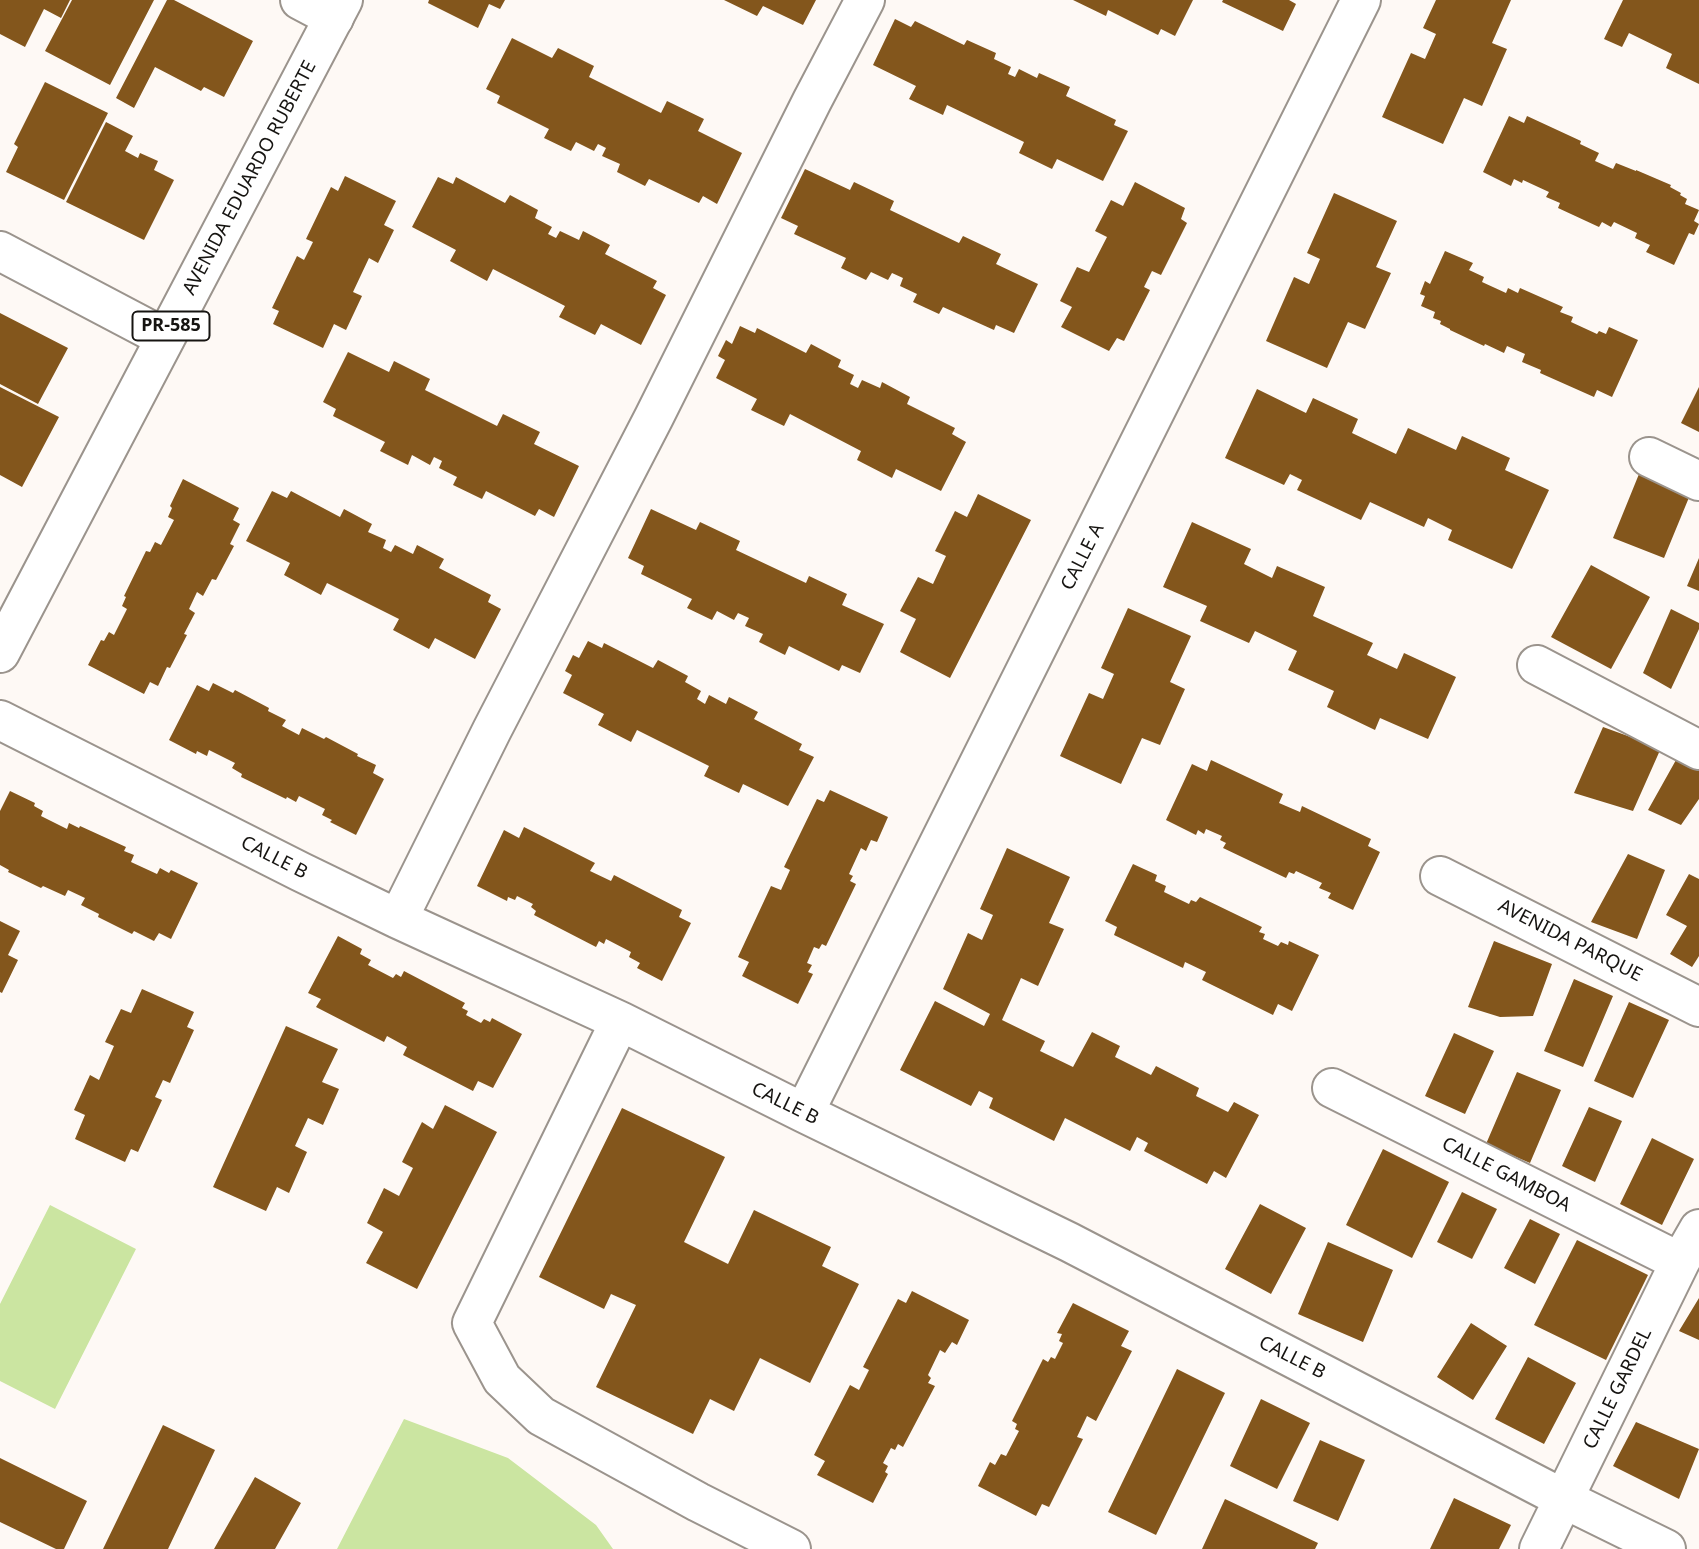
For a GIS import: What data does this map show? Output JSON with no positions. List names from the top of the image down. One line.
{"streets":{"street":["AVENIDA EDUARDO RUBERTE","PR-585","CALLE A","CALLE B","AVENIDA PARQUE","CALLE GAMBOA","CALLE GARDEL"]},"crossings":[["CALLE A","CALLE B"],["CALLE B","CALLE GARDEL"],["CALLE GAMBOA","CALLE GARDEL"]]}
